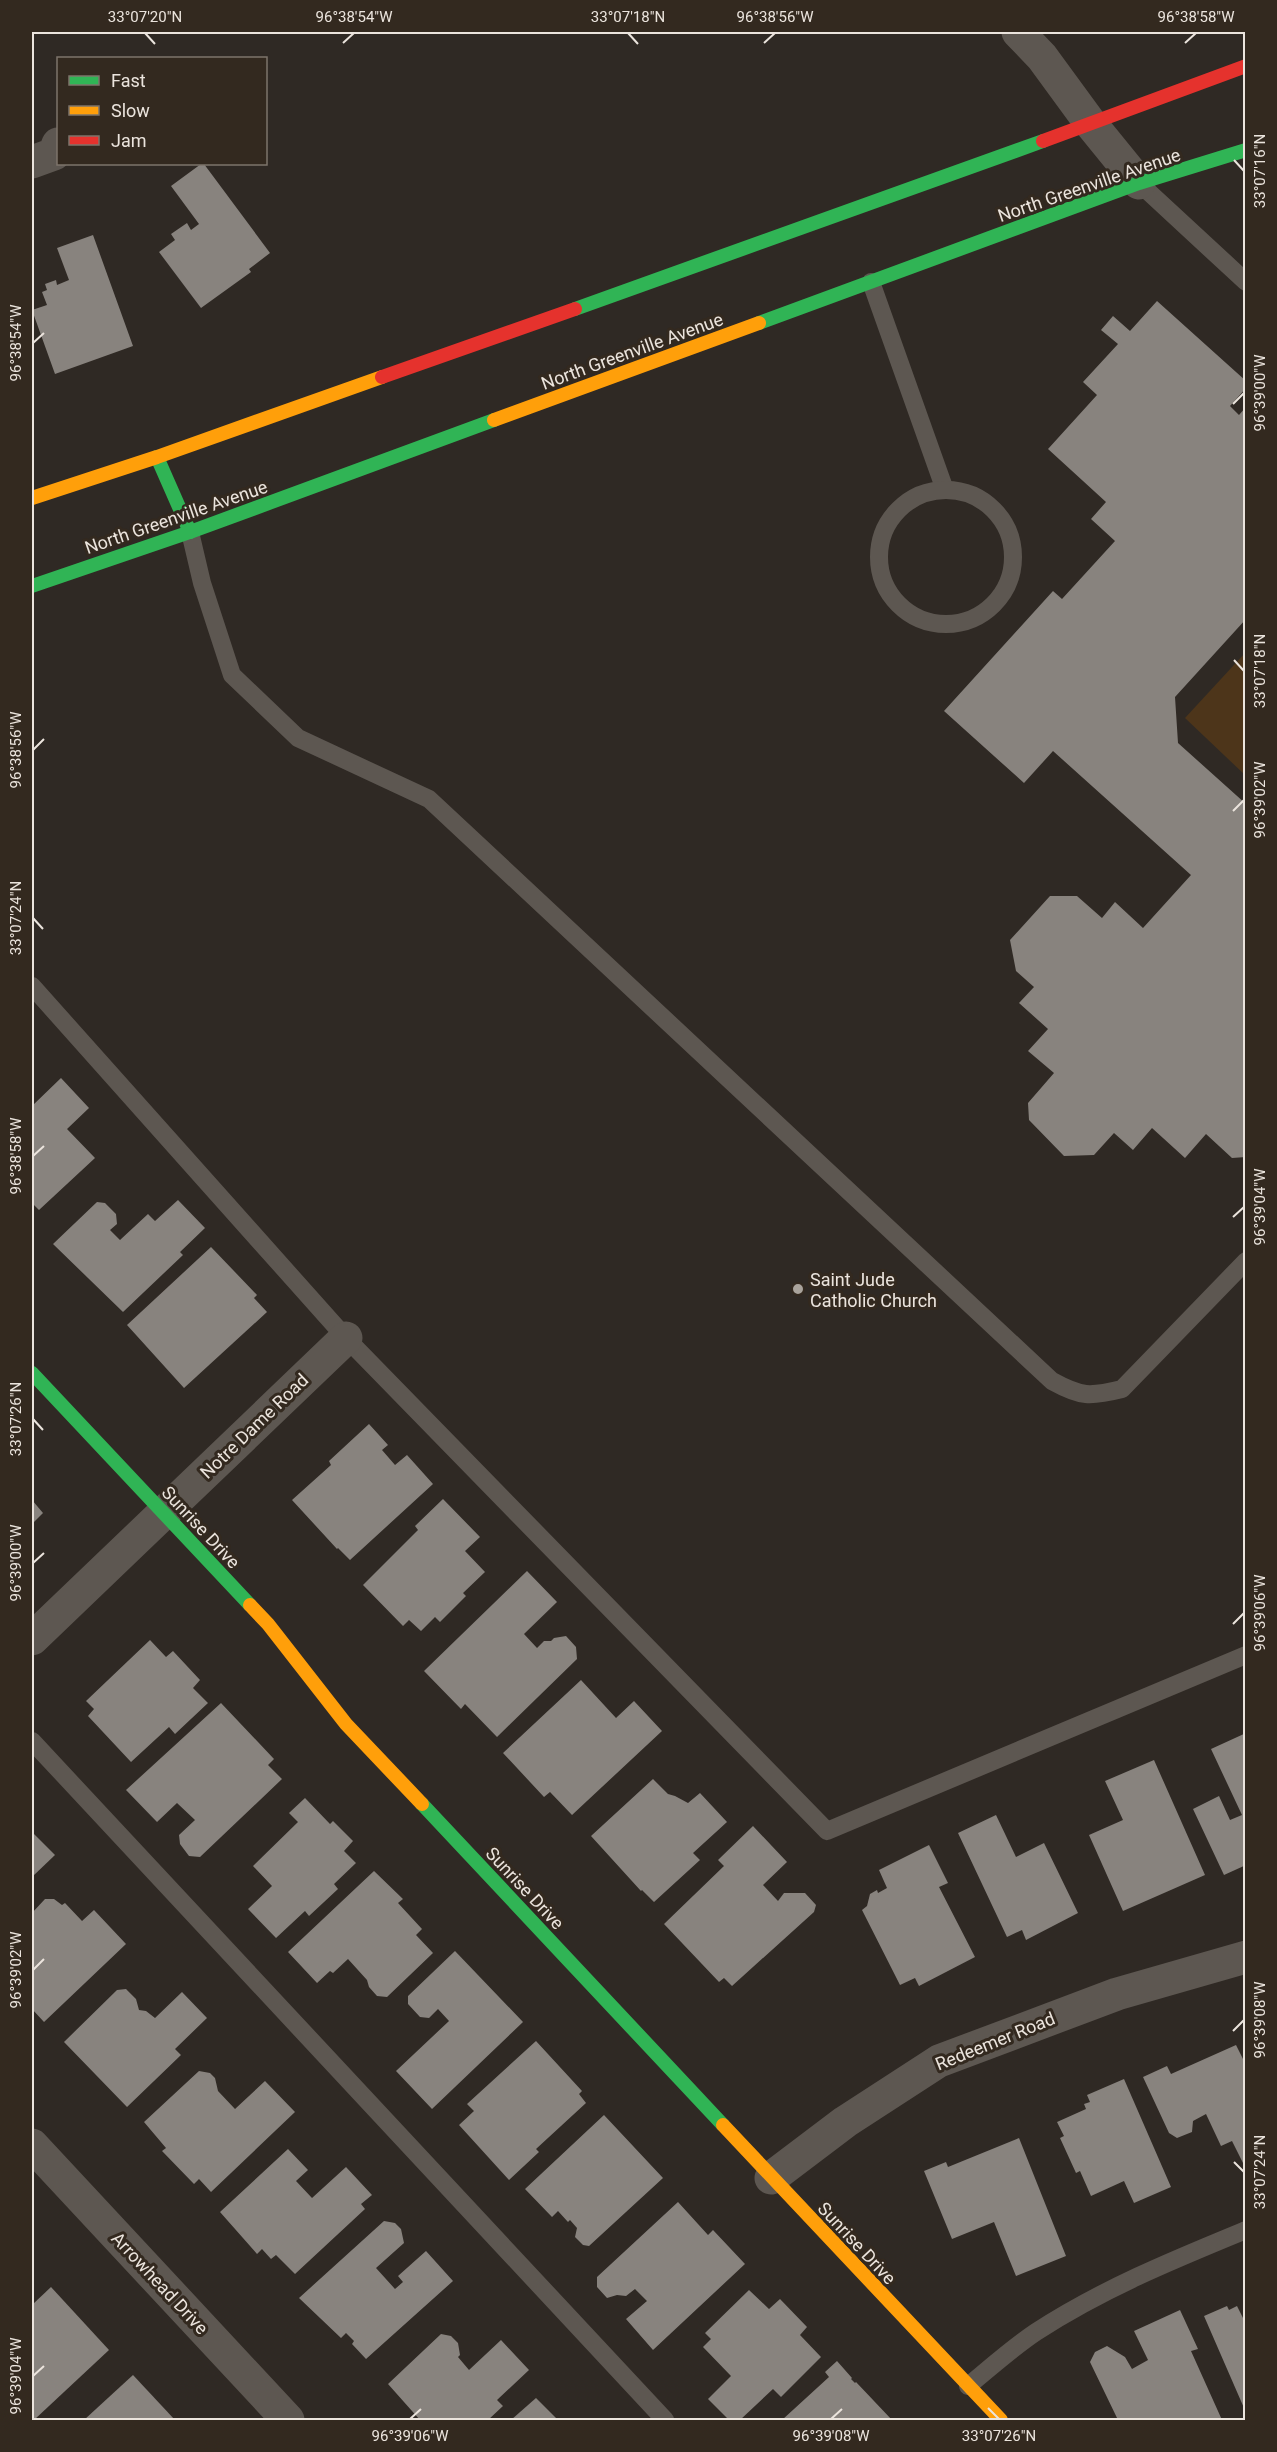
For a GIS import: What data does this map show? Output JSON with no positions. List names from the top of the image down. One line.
{"streets":{"main road":["North Greenville Avenue","Sunrise Drive"],"street":["Notre Dame Road","Redeemer Road","Arrowhead Drive"]},"crossings":[["Notre Dame Road","Sunrise Drive"],["Sunrise Drive","Redeemer Road"]],"places":["Saint Jude Catholic Church"],"legend":["Fast","Slow","Jam"],"coordinates":["33°07'20\"N","96°38'54\"W","33°07'18\"N","96°38'56\"W","96°38'58\"W","33°07'16\"N","96°39'00\"W","96°39'02\"W","33°07'24\"N","96°39'04\"W","33°07'26\"N","96°39'06\"W","96°39'08\"W"]}
